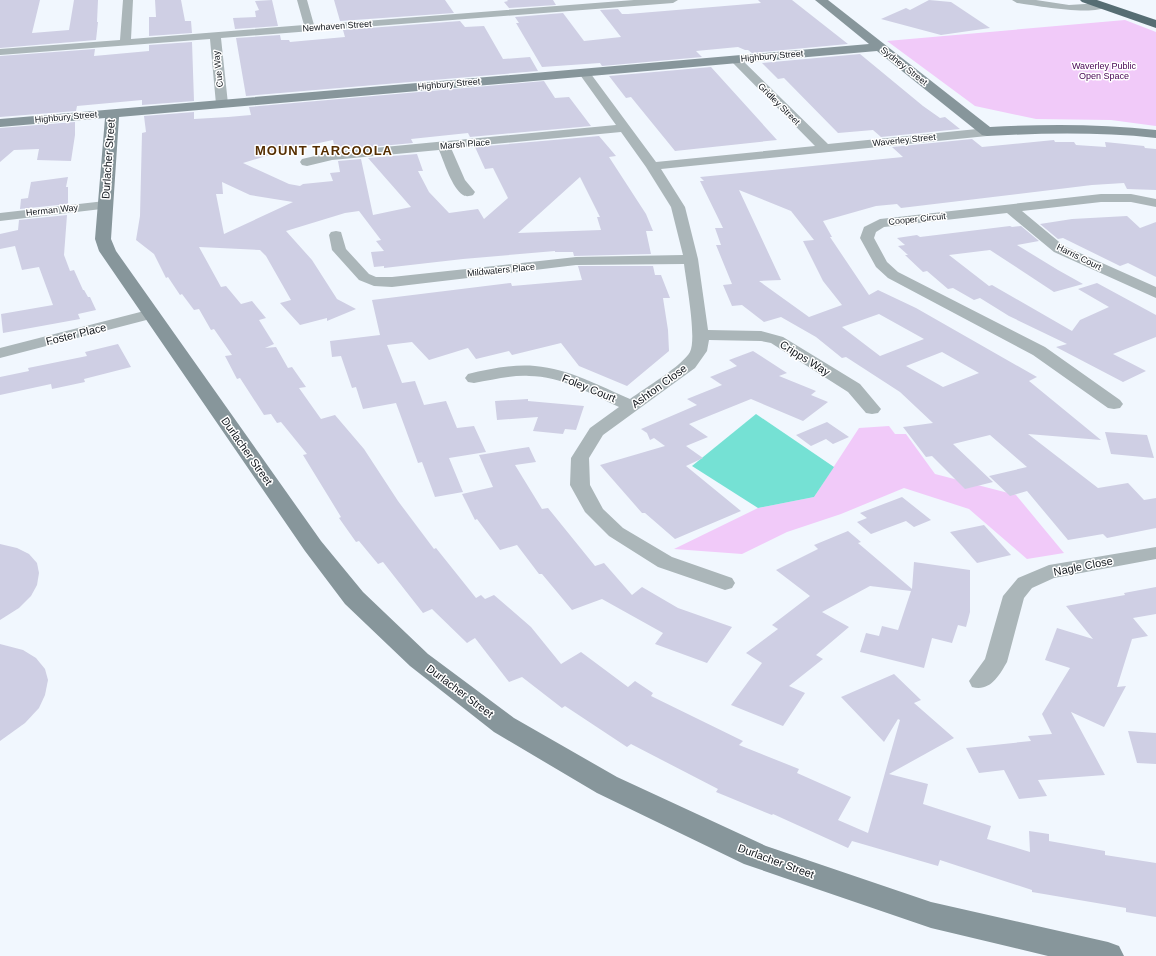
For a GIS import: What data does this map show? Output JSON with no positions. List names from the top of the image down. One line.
{"streets":{"street":["Newhaven Street","Highbury Street","Sydney Street","Cue Way","Gridley Street","Waverley Street","Marsh Place","Durlacher Street","Herman Way","Cooper Circuit","Harris Court","Mildwaters Place","Foster Place","Cripps Way","Ashton Close","Foley Court","Nagle Close"]},"crossings":[["Newhaven Street","Cue Way"],["Highbury Street","Sydney Street"],["Highbury Street","Cue Way"],["Highbury Street","Gridley Street"],["Highbury Street","Durlacher Street"],["Highbury Street","Ashton Close"],["Sydney Street","Waverley Street"],["Gridley Street","Waverley Street"],["Waverley Street","Ashton Close"],["Marsh Place","Ashton Close"],["Durlacher Street","Herman Way"],["Durlacher Street","Foster Place"],["Cooper Circuit","Harris Court"],["Mildwaters Place","Ashton Close"],["Cripps Way","Ashton Close"],["Ashton Close","Foley Court"]],"districts":["MOUNT TARCOOLA"],"parks":["Waverley Public Open Space"]}
